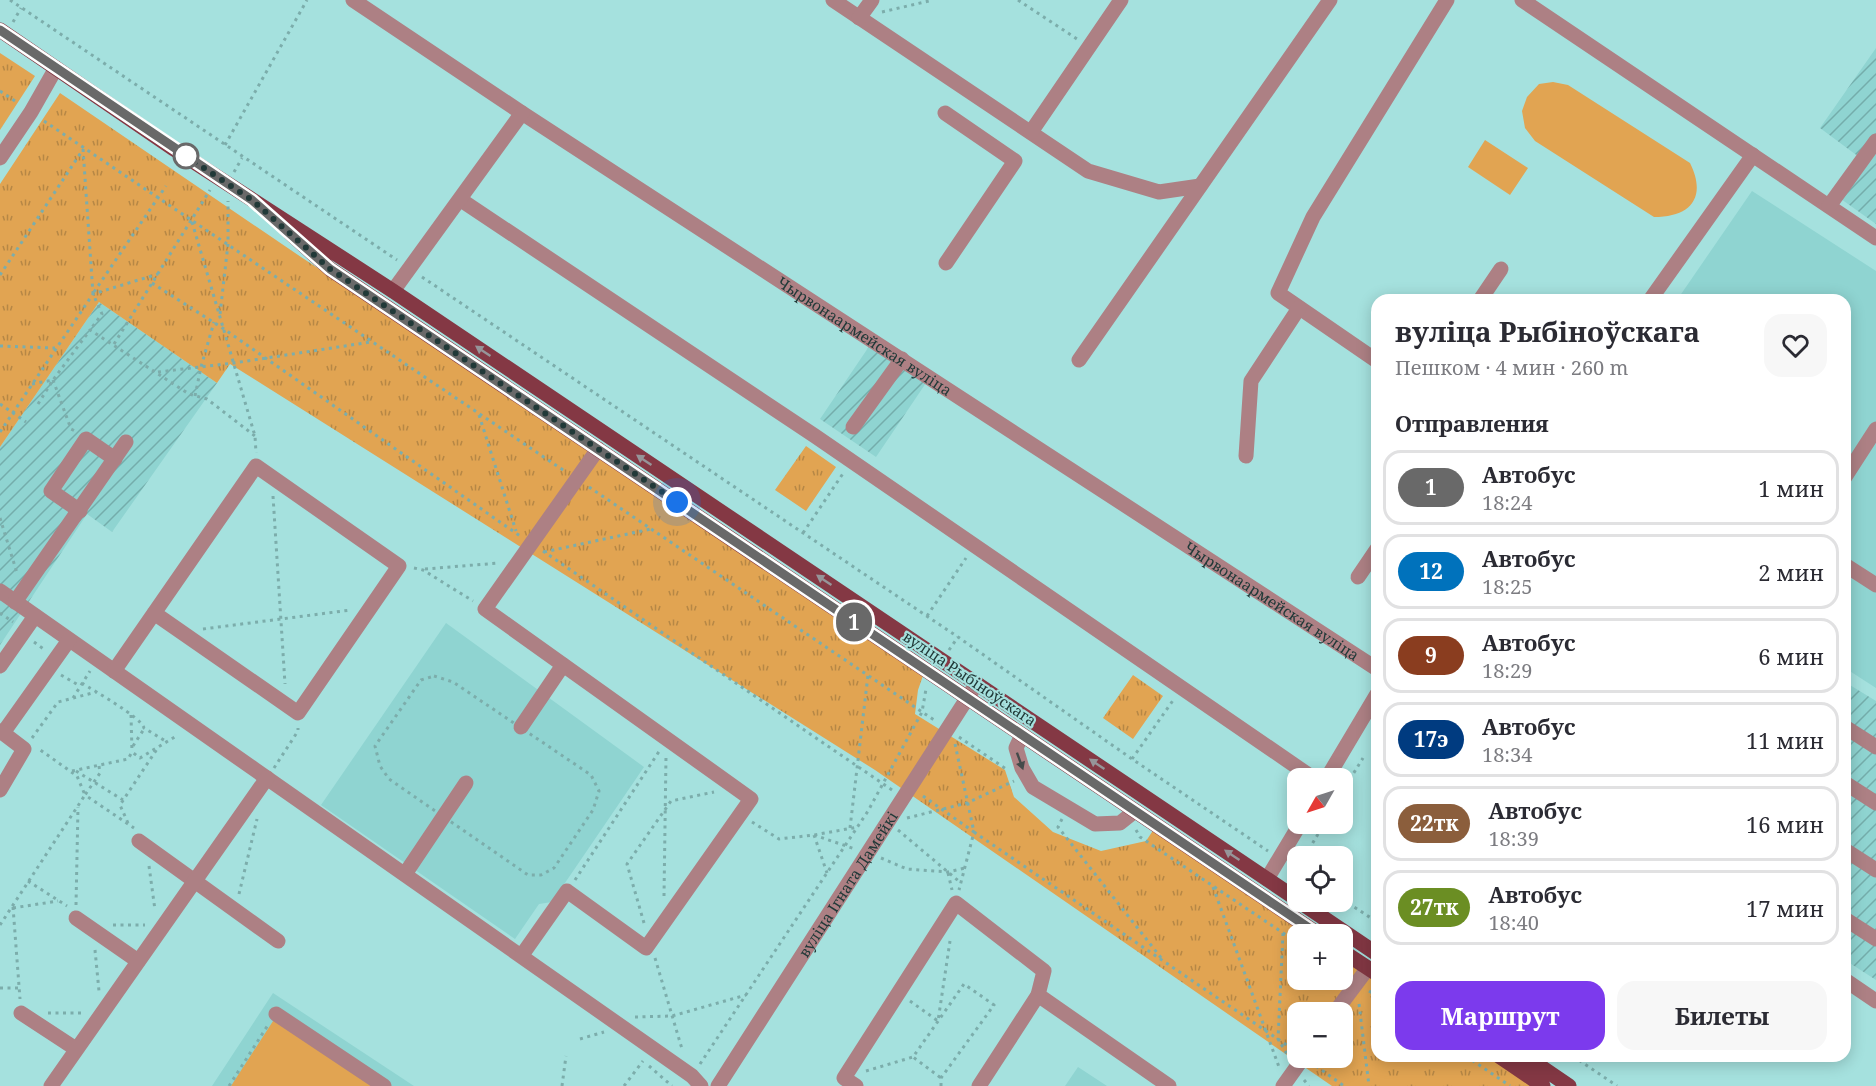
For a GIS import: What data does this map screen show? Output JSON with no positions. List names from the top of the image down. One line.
{"streets":{"main road":["вуліца Рыбіноўскага"],"street":["Чырвонаармейская вуліца","вуліца Ігната Дамейкі"]},"crossings":[["вуліца Рыбіноўскага","вуліца Ігната Дамейкі"]],"lines":["bus line 1"],"north":"bottom left","page":{"on_map":"1","heading":[["вуліца Рыбіноўскага","Пешком · 4 мин · 260 m"],"Отправления"],"list":[{"mark":"1","name":"Автобус","note":"18:24","value":"1 мин"},{"mark":"12","name":"Автобус","note":"18:25","value":"2 мин"},{"mark":"9","name":"Автобус","note":"18:29","value":"6 мин"},{"mark":"17э","name":"Автобус","note":"18:34","value":"11 мин"},{"mark":"22тк","name":"Автобус","note":"18:39","value":"16 мин"},{"mark":"27тк","name":"Автобус","note":"18:40","value":"17 мин"}],"map_buttons":["+","−"],"buttons":["Маршрут","Билеты"]}}
